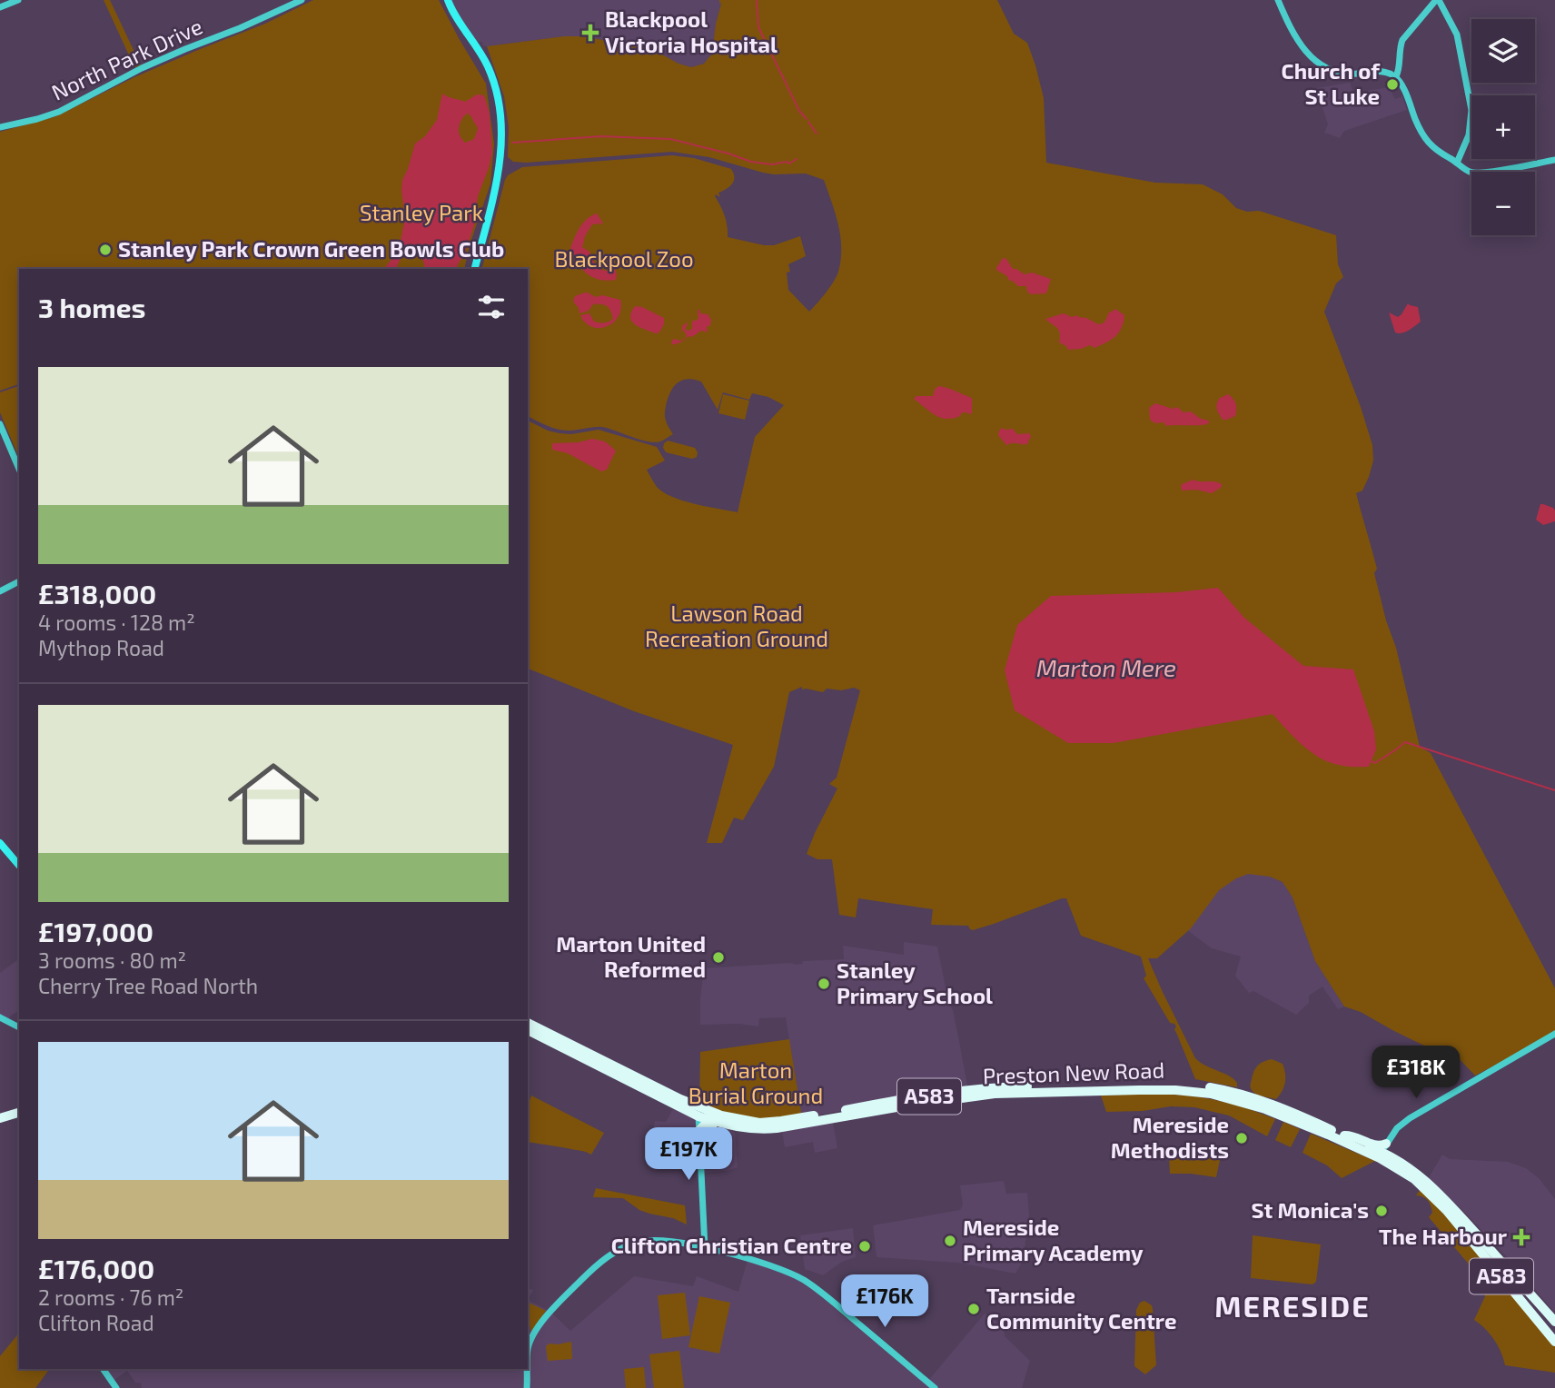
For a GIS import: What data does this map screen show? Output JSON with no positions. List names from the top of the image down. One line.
{"streets":{"highway":["Preston New Road","A583"],"street":["North Park Drive"]},"crossings":[["Preston New Road","A583"]],"districts":["MERESIDE"],"water":["Marton Mere"],"parks":["Stanley Park","Blackpool Zoo","Lawson Road Recreation Ground","Marton Burial Ground"],"places":{"health":["Blackpool Victoria Hospital","The Harbour"],"other":["Church of St Luke","Stanley Park Crown Green Bowls Club","Marton United Reformed","Stanley Primary School","Mereside Methodists","St Monica's","Mereside Primary Academy","Clifton Christian Centre","Tarnside Community Centre"]},"page":{"map_buttons":["+","−"],"heading":"3 homes","list":[{"name":"£318,000","note":"4 rooms · 128 m² · Mythop Road"},{"name":"£197,000","note":"3 rooms · 80 m² · Cherry Tree Road North"},{"name":"£176,000","note":"2 rooms · 76 m² · Clifton Road"}],"price":["£318K","£197K","£176K"]}}
